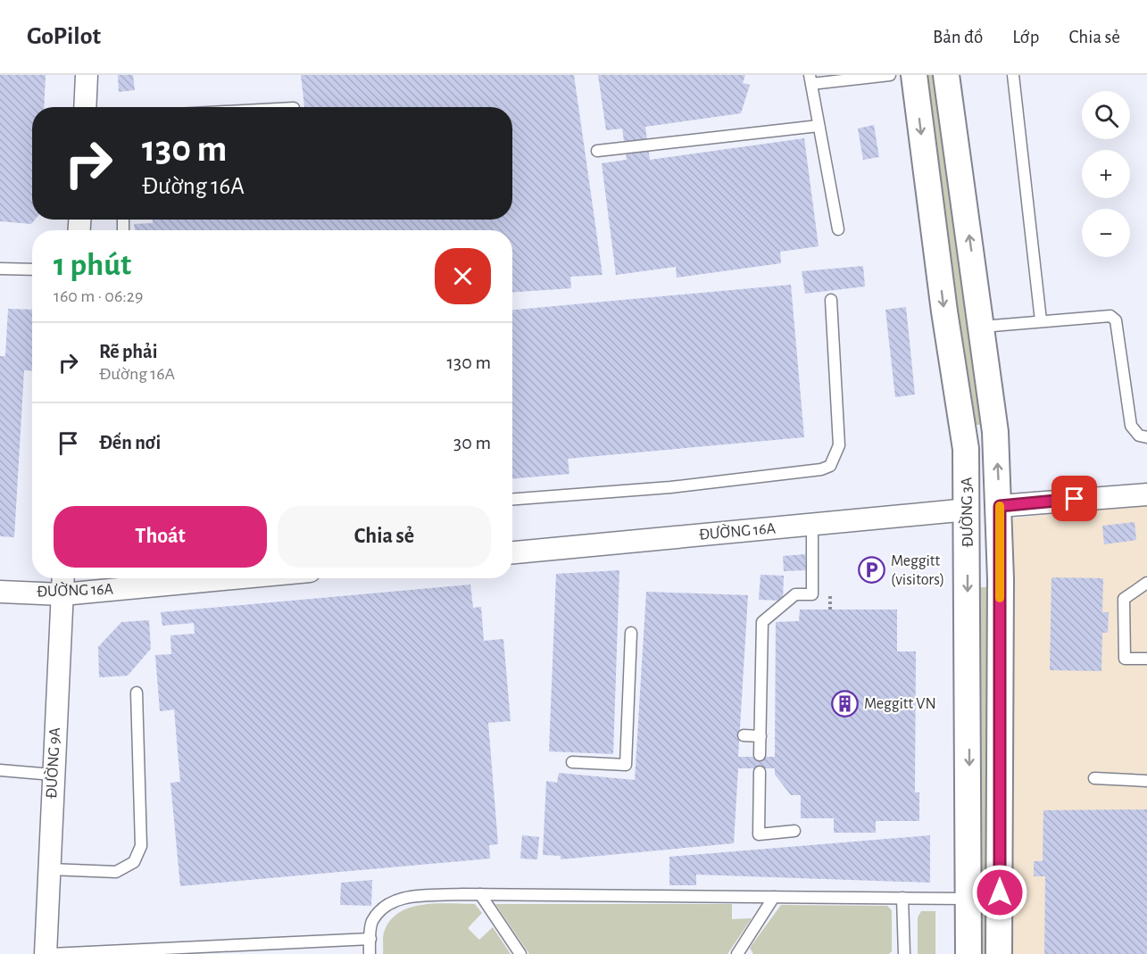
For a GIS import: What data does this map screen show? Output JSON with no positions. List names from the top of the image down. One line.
{"streets":{"street":["ĐƯỜNG 3A","ĐƯỜNG 16A","ĐƯỜNG 9A"]},"crossings":[["ĐƯỜNG 3A","ĐƯỜNG 16A"],["ĐƯỜNG 16A","ĐƯỜNG 9A"]],"places":{"parking":["Meggitt (visitors)"],"building":["Meggitt VN"]},"page":{"header":"GoPilot","nav":["Bản đồ","Lớp","Chia sẻ"],"map_buttons":["+","−"],"turn":["130 m","Đường 16A"],"heading":["1 phút","160 m · 06:29"],"list":[{"name":"Rẽ phải","note":"Đường 16A","value":"130 m"},{"name":"Đến nơi","value":"30 m"}],"buttons":["Thoát","Chia sẻ"]}}
